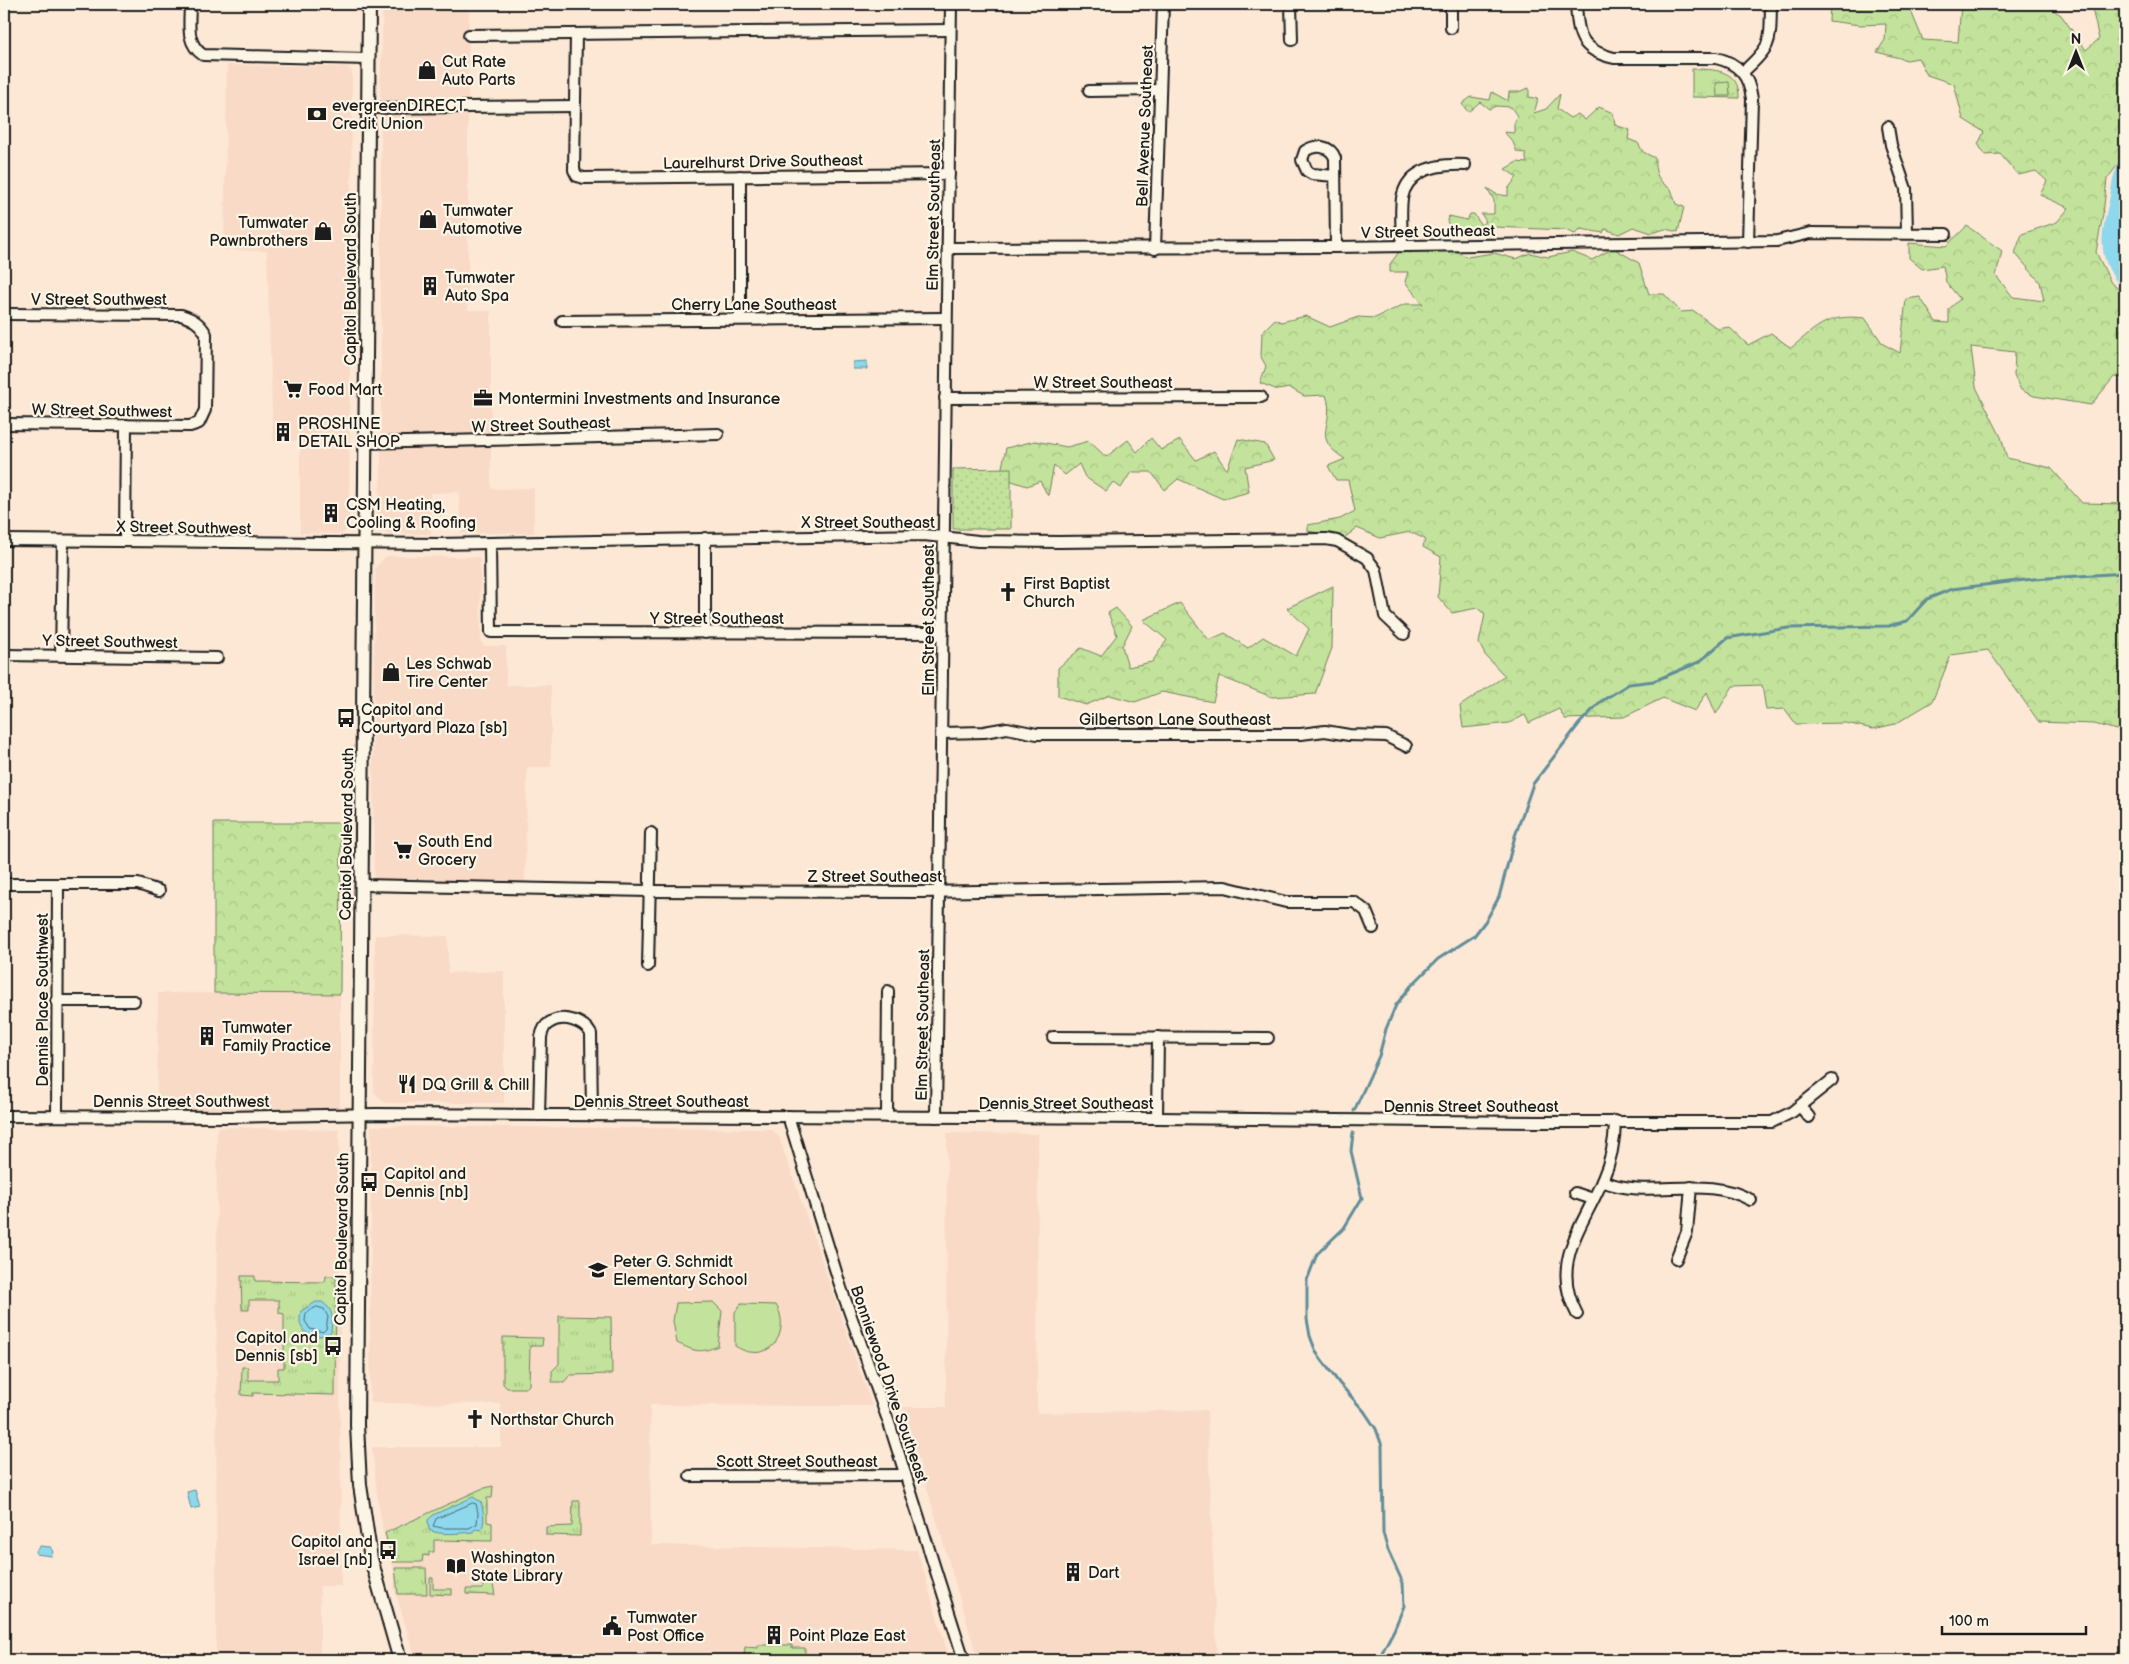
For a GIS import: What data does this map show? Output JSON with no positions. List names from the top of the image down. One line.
{"streets":{"main road":["Capitol Boulevard South"],"street":["Bell Avenue Southeast","Laurelhurst Drive Southeast","Elm Street Southeast","V Street Southeast","V Street Southwest","Cherry Lane Southeast","W Street Southeast","W Street Southwest","X Street Southeast","X Street Southwest","Y Street Southeast","Y Street Southwest","Gilbertson Lane Southeast","Z Street Southeast","Dennis Place Southwest","Dennis Street Southwest","Dennis Street Southeast","Bonniewood Drive Southeast","Scott Street Southeast"]},"crossings":[["Bell Avenue Southeast","V Street Southeast"],["Laurelhurst Drive Southeast","Elm Street Southeast"],["Elm Street Southeast","V Street Southeast"],["Elm Street Southeast","Cherry Lane Southeast"],["Elm Street Southeast","W Street Southeast"],["Elm Street Southeast","X Street Southeast"],["Elm Street Southeast","Y Street Southeast"],["Elm Street Southeast","Gilbertson Lane Southeast"],["Elm Street Southeast","Z Street Southeast"],["Elm Street Southeast","Dennis Street Southeast"],["Capitol Boulevard South","W Street Southeast"],["Capitol Boulevard South","X Street Southeast"],["Capitol Boulevard South","X Street Southwest"],["Capitol Boulevard South","Z Street Southeast"],["Capitol Boulevard South","Dennis Street Southwest"],["Capitol Boulevard South","Dennis Street Southeast"],["V Street Southwest","W Street Southwest"],["X Street Southeast","X Street Southwest"],["X Street Southeast","Y Street Southeast"],["Dennis Place Southwest","Dennis Street Southwest"],["Dennis Street Southwest","Dennis Street Southeast"],["Dennis Street Southeast","Bonniewood Drive Southeast"],["Bonniewood Drive Southeast","Scott Street Southeast"]],"places":{"shop":["Cut Rate Auto Parts","Tumwater Automotive","Tumwater Pawnbrothers","Les Schwab Tire Center"],"bank":["evergreenDIRECT Credit Union"],"building":["Tumwater Auto Spa","PROSHINE DETAIL SHOP","CSM Heating, Cooling & Roofing","Tumwater Family Practice","Dart","Point Plaze East"],"supermarket":["Food Mart","South End Grocery"],"office":["Montermini Investments and Insurance"],"church":["First Baptist Church","Northstar Church"],"bus stop":["Capitol and Courtyard Plaza [sb]","Capitol and Dennis [nb]","Capitol and Dennis [sb]","Capitol and Israel [nb]"],"restaurant":["DQ Grill & Chill"],"school or university":["Peter G. Schmidt Elementary School"],"library":["Washington State Library"],"public building":["Tumwater Post Office"]},"scale_bar":"100 m","north":"top"}
